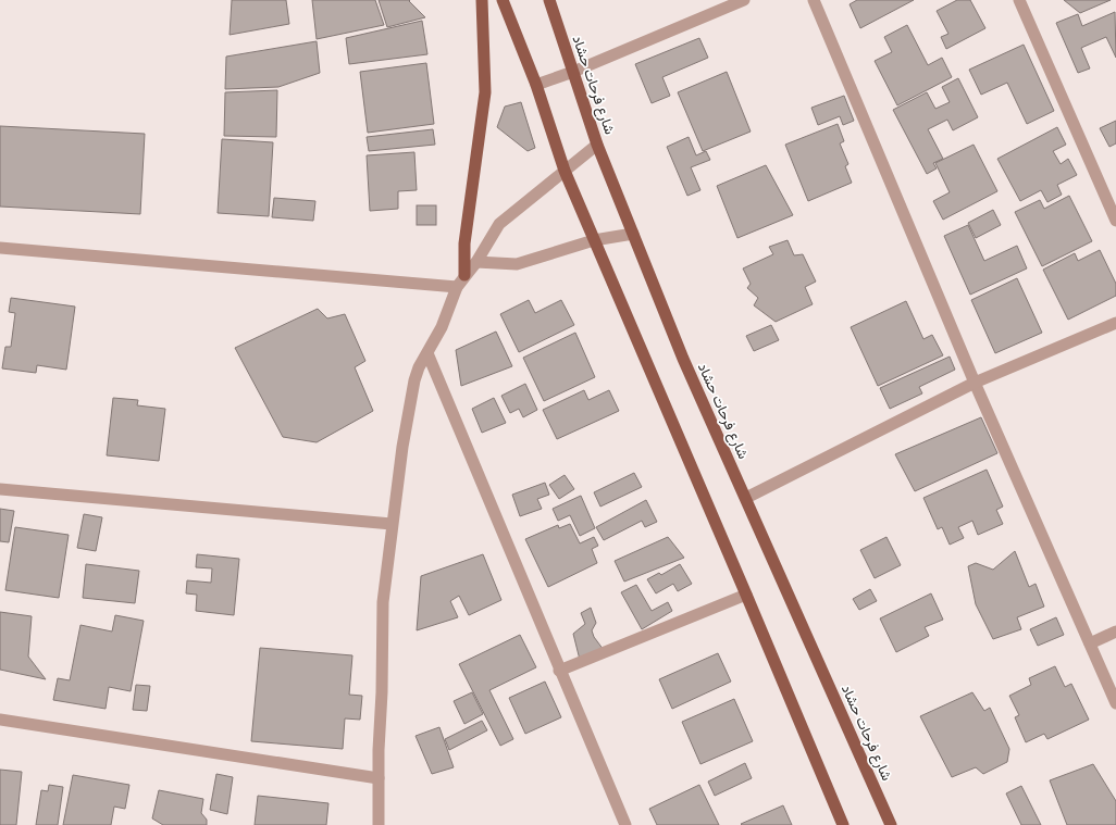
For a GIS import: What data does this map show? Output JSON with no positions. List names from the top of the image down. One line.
{"streets":{"main road":["شارع فرحات حشاد"]}}
